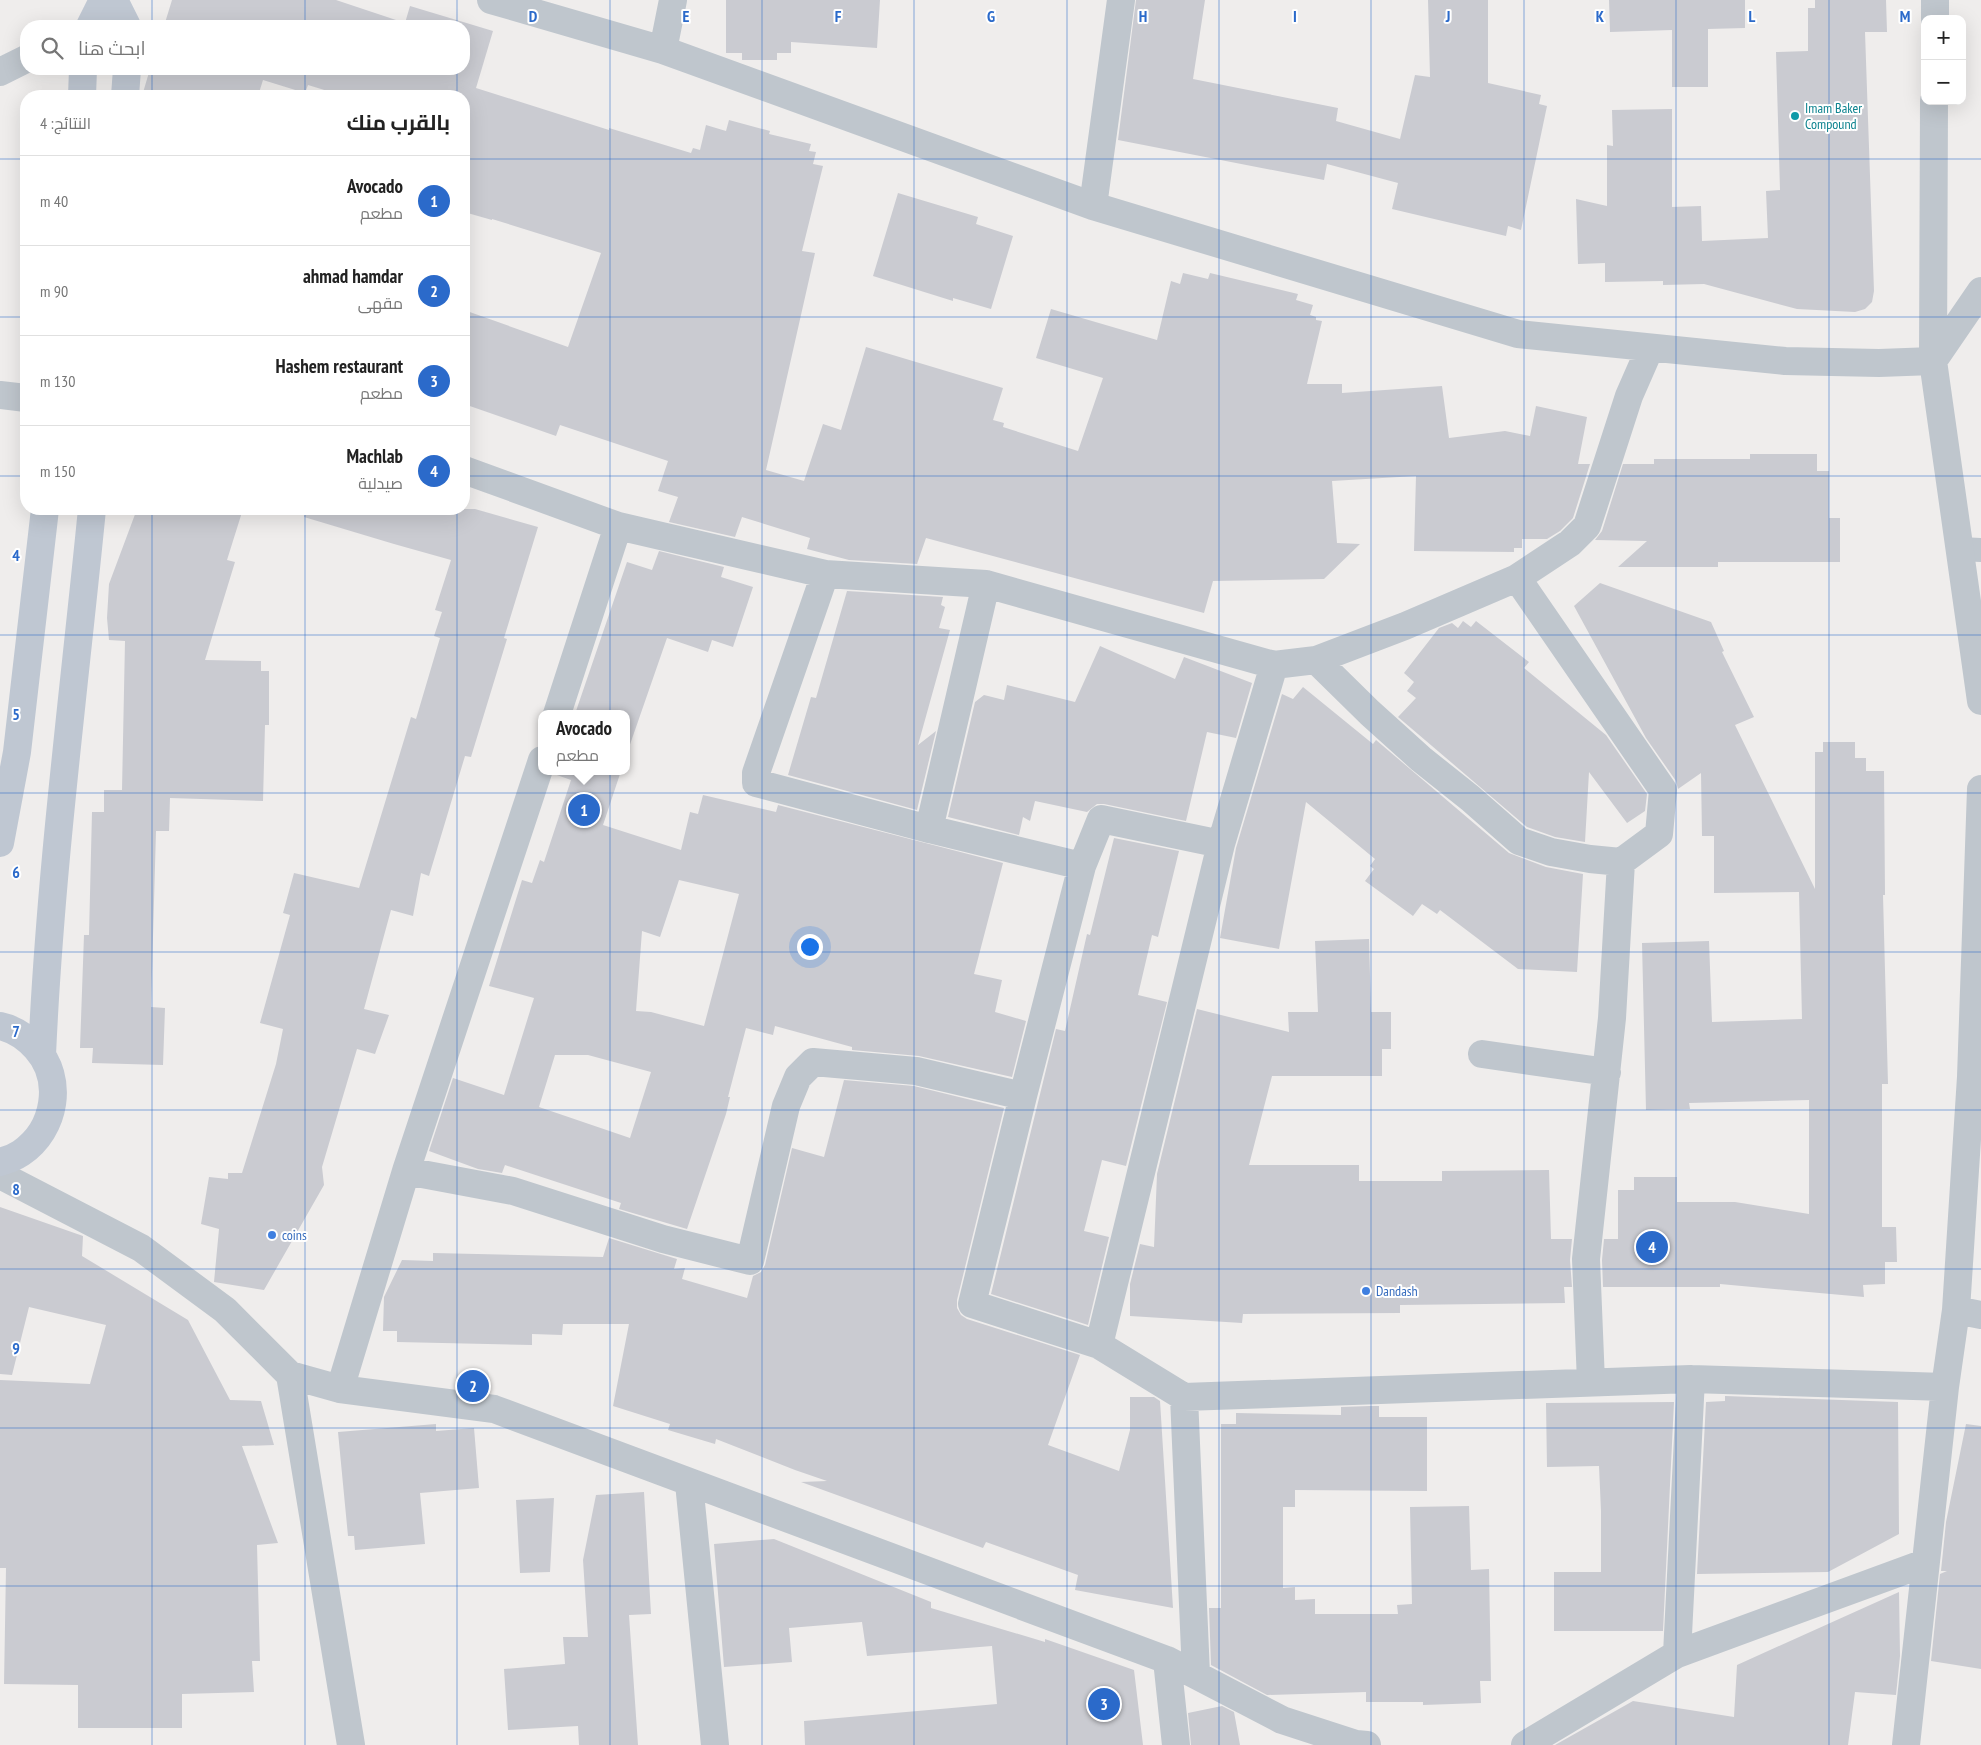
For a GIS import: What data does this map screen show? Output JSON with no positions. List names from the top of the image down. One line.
{"places":["Imam Baker Compound","coins","Dandash"],"page":{"map_buttons":["+","−"],"search":"ابحث هنا","heading":["بالقرب منك","النتائج: 4"],"list":[{"mark":"1","name":"Avocado","note":"مطعم","value":"40 m"},{"mark":"2","name":"ahmad hamdar","note":"مقهى","value":"90 m"},{"mark":"3","name":"Hashem restaurant","note":"مطعم","value":"130 m"},{"mark":"4","name":"Machlab","note":"صيدلية","value":"150 m"}],"popup":["Avocado","مطعم"],"pins":["1","4","2","3"]},"grid":{"columns":["D","E","F","G","H","I","J","K","L","M"],"rows":["4","5","6","7","8","9"]}}
